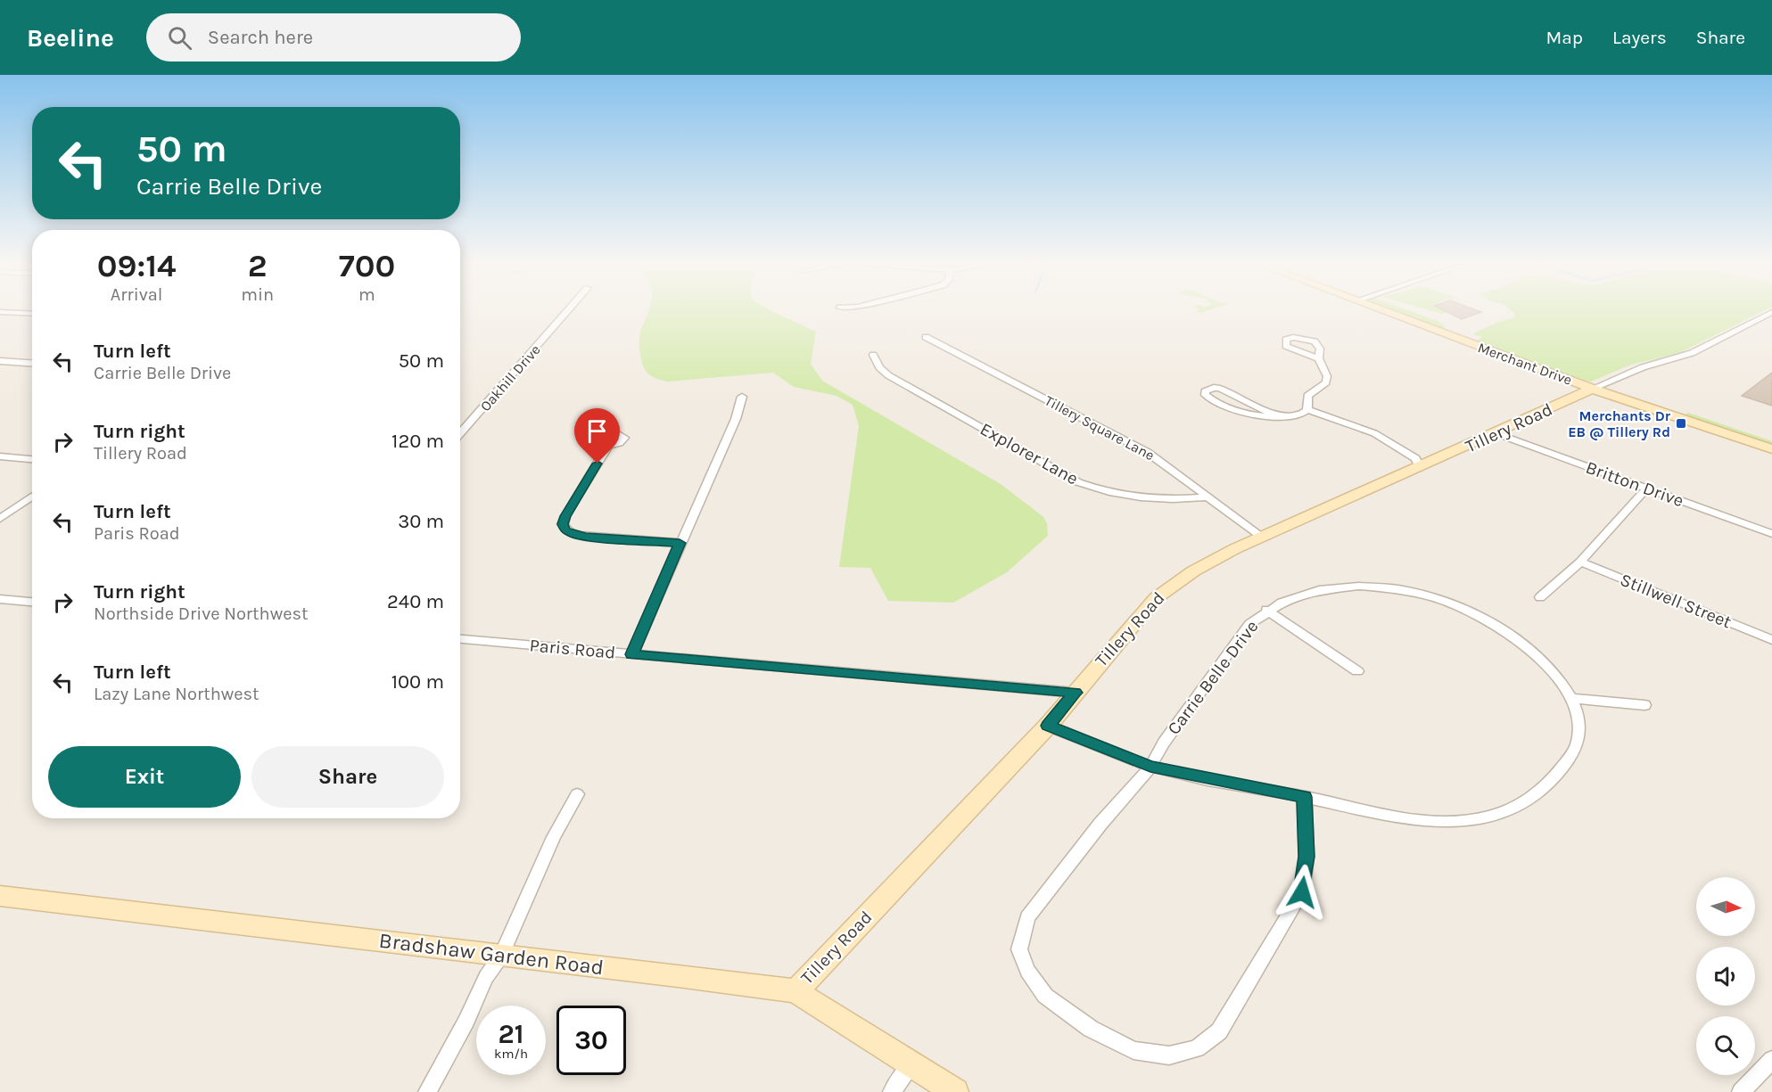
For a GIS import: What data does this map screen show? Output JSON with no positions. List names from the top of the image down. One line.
{"streets":{"street":["Merchant Drive","Oakhill Drive","Tillery Square Lane","Tillery Road","Explorer Lane","Britton Drive","Stillwell Street","Paris Road","Carrie Belle Drive","Bradshaw Garden Road"]},"crossings":[["Merchant Drive","Tillery Road"],["Tillery Square Lane","Tillery Road"],["Tillery Square Lane","Explorer Lane"],["Tillery Road","Britton Drive"],["Tillery Road","Paris Road"],["Tillery Road","Carrie Belle Drive"],["Tillery Road","Bradshaw Garden Road"]],"places":{"transit":["Merchants Dr EB @ Tillery Rd"]},"north":"right","page":{"header":"Beeline","search":"Search here","nav":["Map","Layers","Share"],"turn":["50 m","Carrie Belle Drive"],"eta":["09:14","Arrival","2","min","700","m"],"list":[{"name":"Turn left","note":"Carrie Belle Drive","value":"50 m"},{"name":"Turn right","note":"Tillery Road","value":"120 m"},{"name":"Turn left","note":"Paris Road","value":"30 m"},{"name":"Turn right","note":"Northside Drive Northwest","value":"240 m"},{"name":"Turn left","note":"Lazy Lane Northwest","value":"100 m"}],"buttons":["Exit","Share"],"speed":"21 km/h","limit":"30"}}
